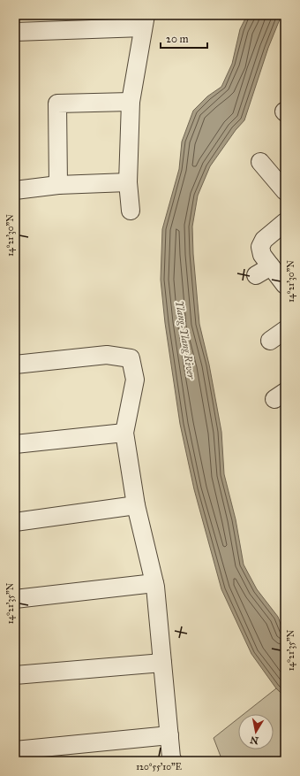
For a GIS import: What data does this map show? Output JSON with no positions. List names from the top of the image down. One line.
{"water":["Ylang-Ylang River"],"scale_bar":"20 m","north":"bottom","coordinates":["14°21'30\"N","14°21'35\"N","120°55'10\"E"]}
